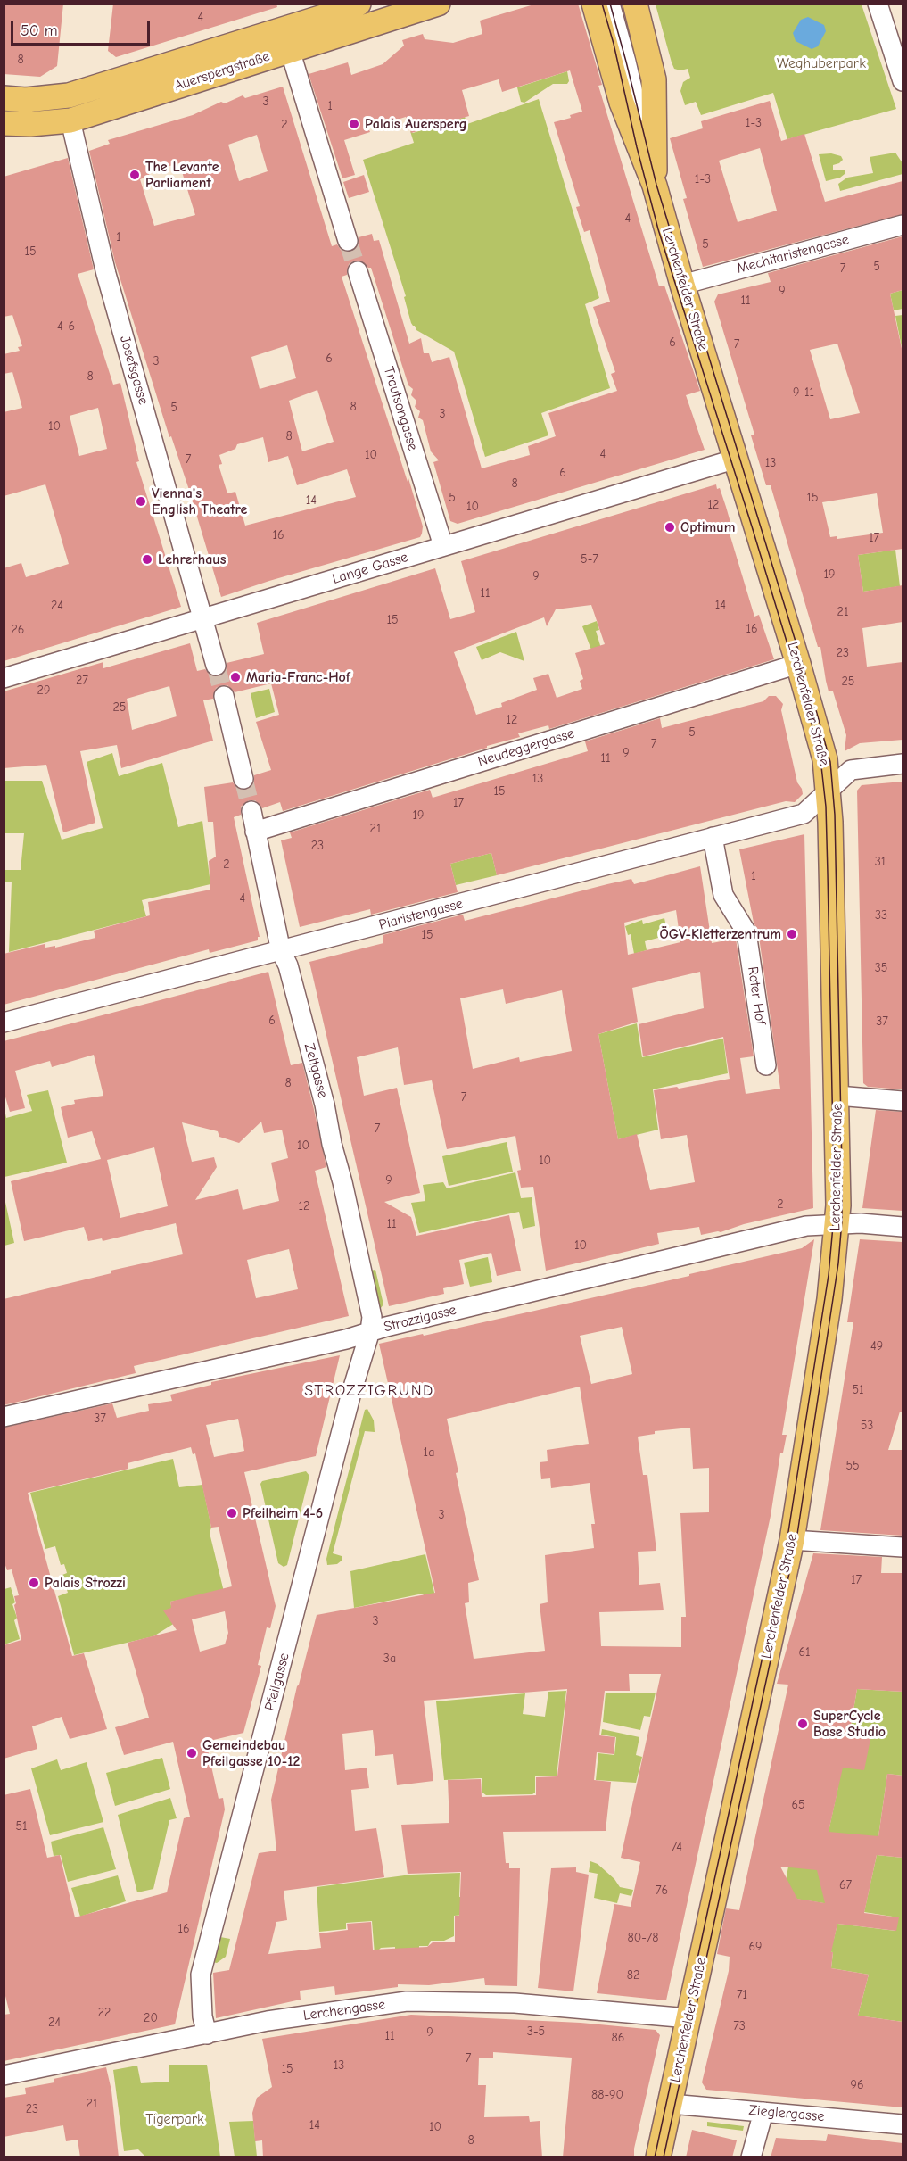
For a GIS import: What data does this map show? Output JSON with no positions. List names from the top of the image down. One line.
{"streets":{"main road":["Auerspergstraße","Lerchenfelder Straße"],"street":["Mechitaristengasse","Josefsgasse","Trautsongasse","Lange Gasse","Neudeggergasse","Piaristengasse","Roter Hof","Zeltgasse","Strozzigasse","Pfeilgasse","Lerchengasse","Zieglergasse"]},"crossings":[["Auerspergstraße","Josefsgasse"],["Mechitaristengasse","Lerchenfelder Straße"],["Lerchenfelder Straße","Lange Gasse"],["Lerchenfelder Straße","Neudeggergasse"],["Lerchenfelder Straße","Piaristengasse"],["Lerchenfelder Straße","Strozzigasse"],["Lerchenfelder Straße","Lerchengasse"],["Lerchenfelder Straße","Zieglergasse"],["Josefsgasse","Lange Gasse"],["Trautsongasse","Lange Gasse"],["Neudeggergasse","Zeltgasse"],["Piaristengasse","Roter Hof"],["Piaristengasse","Zeltgasse"],["Zeltgasse","Strozzigasse"],["Zeltgasse","Pfeilgasse"],["Strozzigasse","Pfeilgasse"],["Pfeilgasse","Lerchengasse"]],"districts":["STROZZIGRUND"],"parks":["Weghuberpark","Tigerpark"],"places":["Palais Auersperg","The Levante Parliament","Vienna's English Theatre","Optimum","Lehrerhaus","Maria-Franc-Hof","ÖGV-Kletterzentrum","Pfeilheim 4-6","Palais Strozzi","SuperCycle Base Studio","Gemeindebau Pfeilgasse 10-12"],"house_numbers":["4","8","3","1","1-3","2","1-3","4","1","5","15","5","7","9","11","4-6","6","7","6","3","8","9-11","8","5","3","10","8","4","10","7","13","6","8","5","15","14","12","10","16","17","5-7","19","9","11","14","24","21","15","16","26","23","27","25","29","25","12","5","7","9","11","13","15","17","19","21","23","31","2","1","4","33","15","35","6","37","8","7","7","10","10","9","2","12","11","10","49","51","37","53","1a","55","3","17","3","61","3a","65","51","74","67","76","16","80-78","69","82","71","22","20","24","73","3-5","9","11","86","7","13","15","96","88-90","21","23","14","10","8"],"scale_bar":"50 m"}
